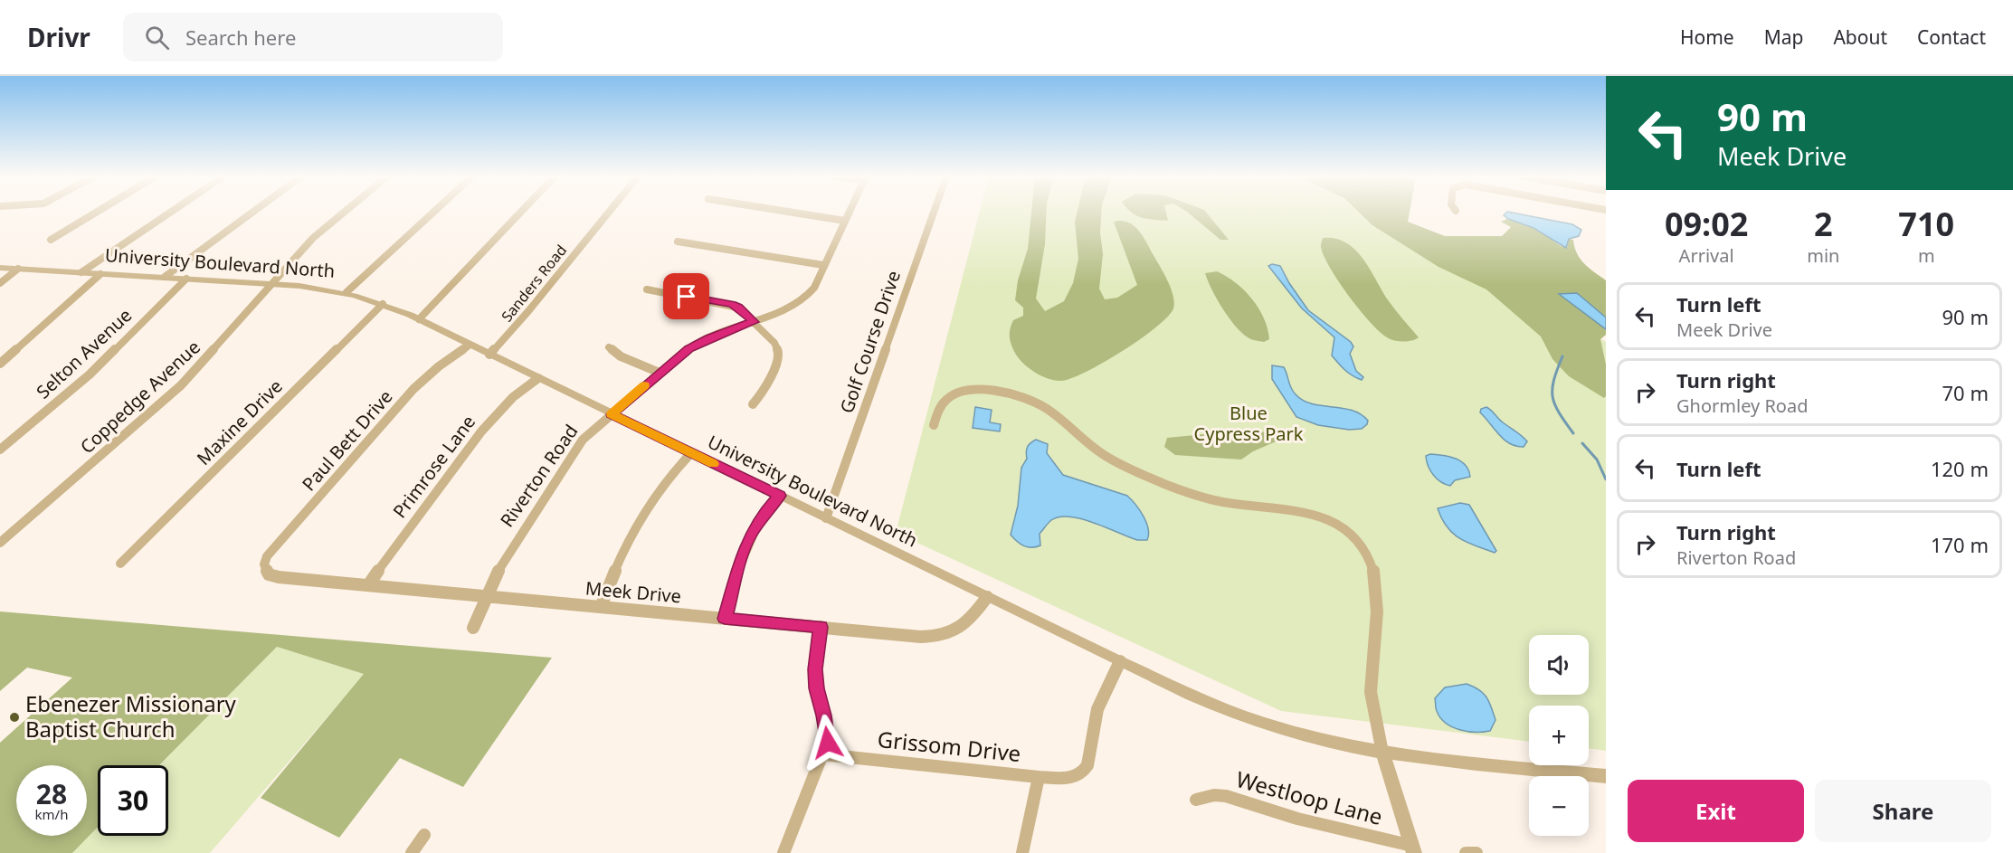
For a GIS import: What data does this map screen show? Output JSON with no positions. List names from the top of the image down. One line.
{"streets":{"street":["University Boulevard North","Sanders Road","Golf Course Drive","Selton Avenue","Coppedge Avenue","Maxine Drive","Paul Bett Drive","Primrose Lane","Riverton Road","Meek Drive","Grissom Drive","Westloop Lane"]},"crossings":[["University Boulevard North","Sanders Road"],["University Boulevard North","Golf Course Drive"],["University Boulevard North","Selton Avenue"],["University Boulevard North","Coppedge Avenue"],["University Boulevard North","Maxine Drive"],["University Boulevard North","Paul Bett Drive"],["University Boulevard North","Primrose Lane"],["University Boulevard North","Riverton Road"],["University Boulevard North","Meek Drive"],["University Boulevard North","Grissom Drive"],["Paul Bett Drive","Meek Drive"],["Primrose Lane","Meek Drive"],["Riverton Road","Meek Drive"]],"parks":["Blue Cypress Park"],"places":["Ebenezer Missionary Baptist Church"],"page":{"header":"Drivr","search":"Search here","nav":["Home","Map","About","Contact"],"turn":["90 m","Meek Drive"],"eta":["09:02","Arrival","2","min","710","m"],"list":[{"name":"Turn left","note":"Meek Drive","value":"90 m"},{"name":"Turn right","note":"Ghormley Road","value":"70 m"},{"name":"Turn left","value":"120 m"},{"name":"Turn right","note":"Riverton Road","value":"170 m"}],"map_buttons":["+","−"],"speed":"28 km/h","limit":"30","buttons":["Exit","Share"]}}
